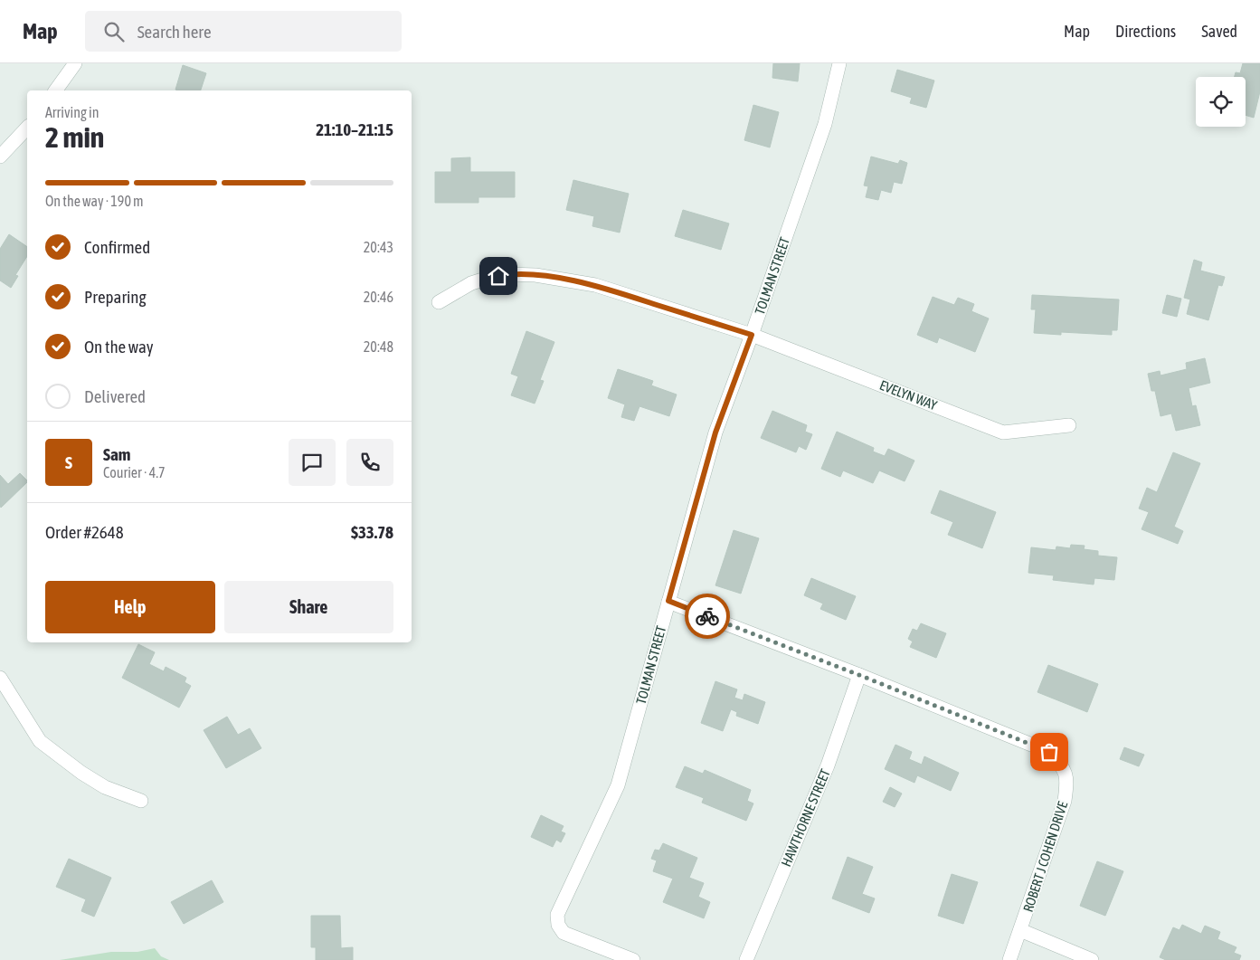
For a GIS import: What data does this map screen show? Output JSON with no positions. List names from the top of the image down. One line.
{"streets":{"street":["TOLMAN STREET","EVELYN WAY","HAWTHORNE STREET","ROBERT J COHEN DRIVE"]},"crossings":[["TOLMAN STREET","EVELYN WAY"],["HAWTHORNE STREET","ROBERT J COHEN DRIVE"]],"page":{"header":"Map","search":"Search here","nav":["Map","Directions","Saved"],"heading":["2 min","Arriving in","21:10–21:15"],"panel":["Sam","Courier · 4.7","Order #2648","$33.78"],"bar":"On the way · 190 m","list":[["Confirmed","20:43"],["Preparing","20:46"],["On the way","20:48"],"Delivered"],"round":"S","buttons":["Help","Share"]}}
